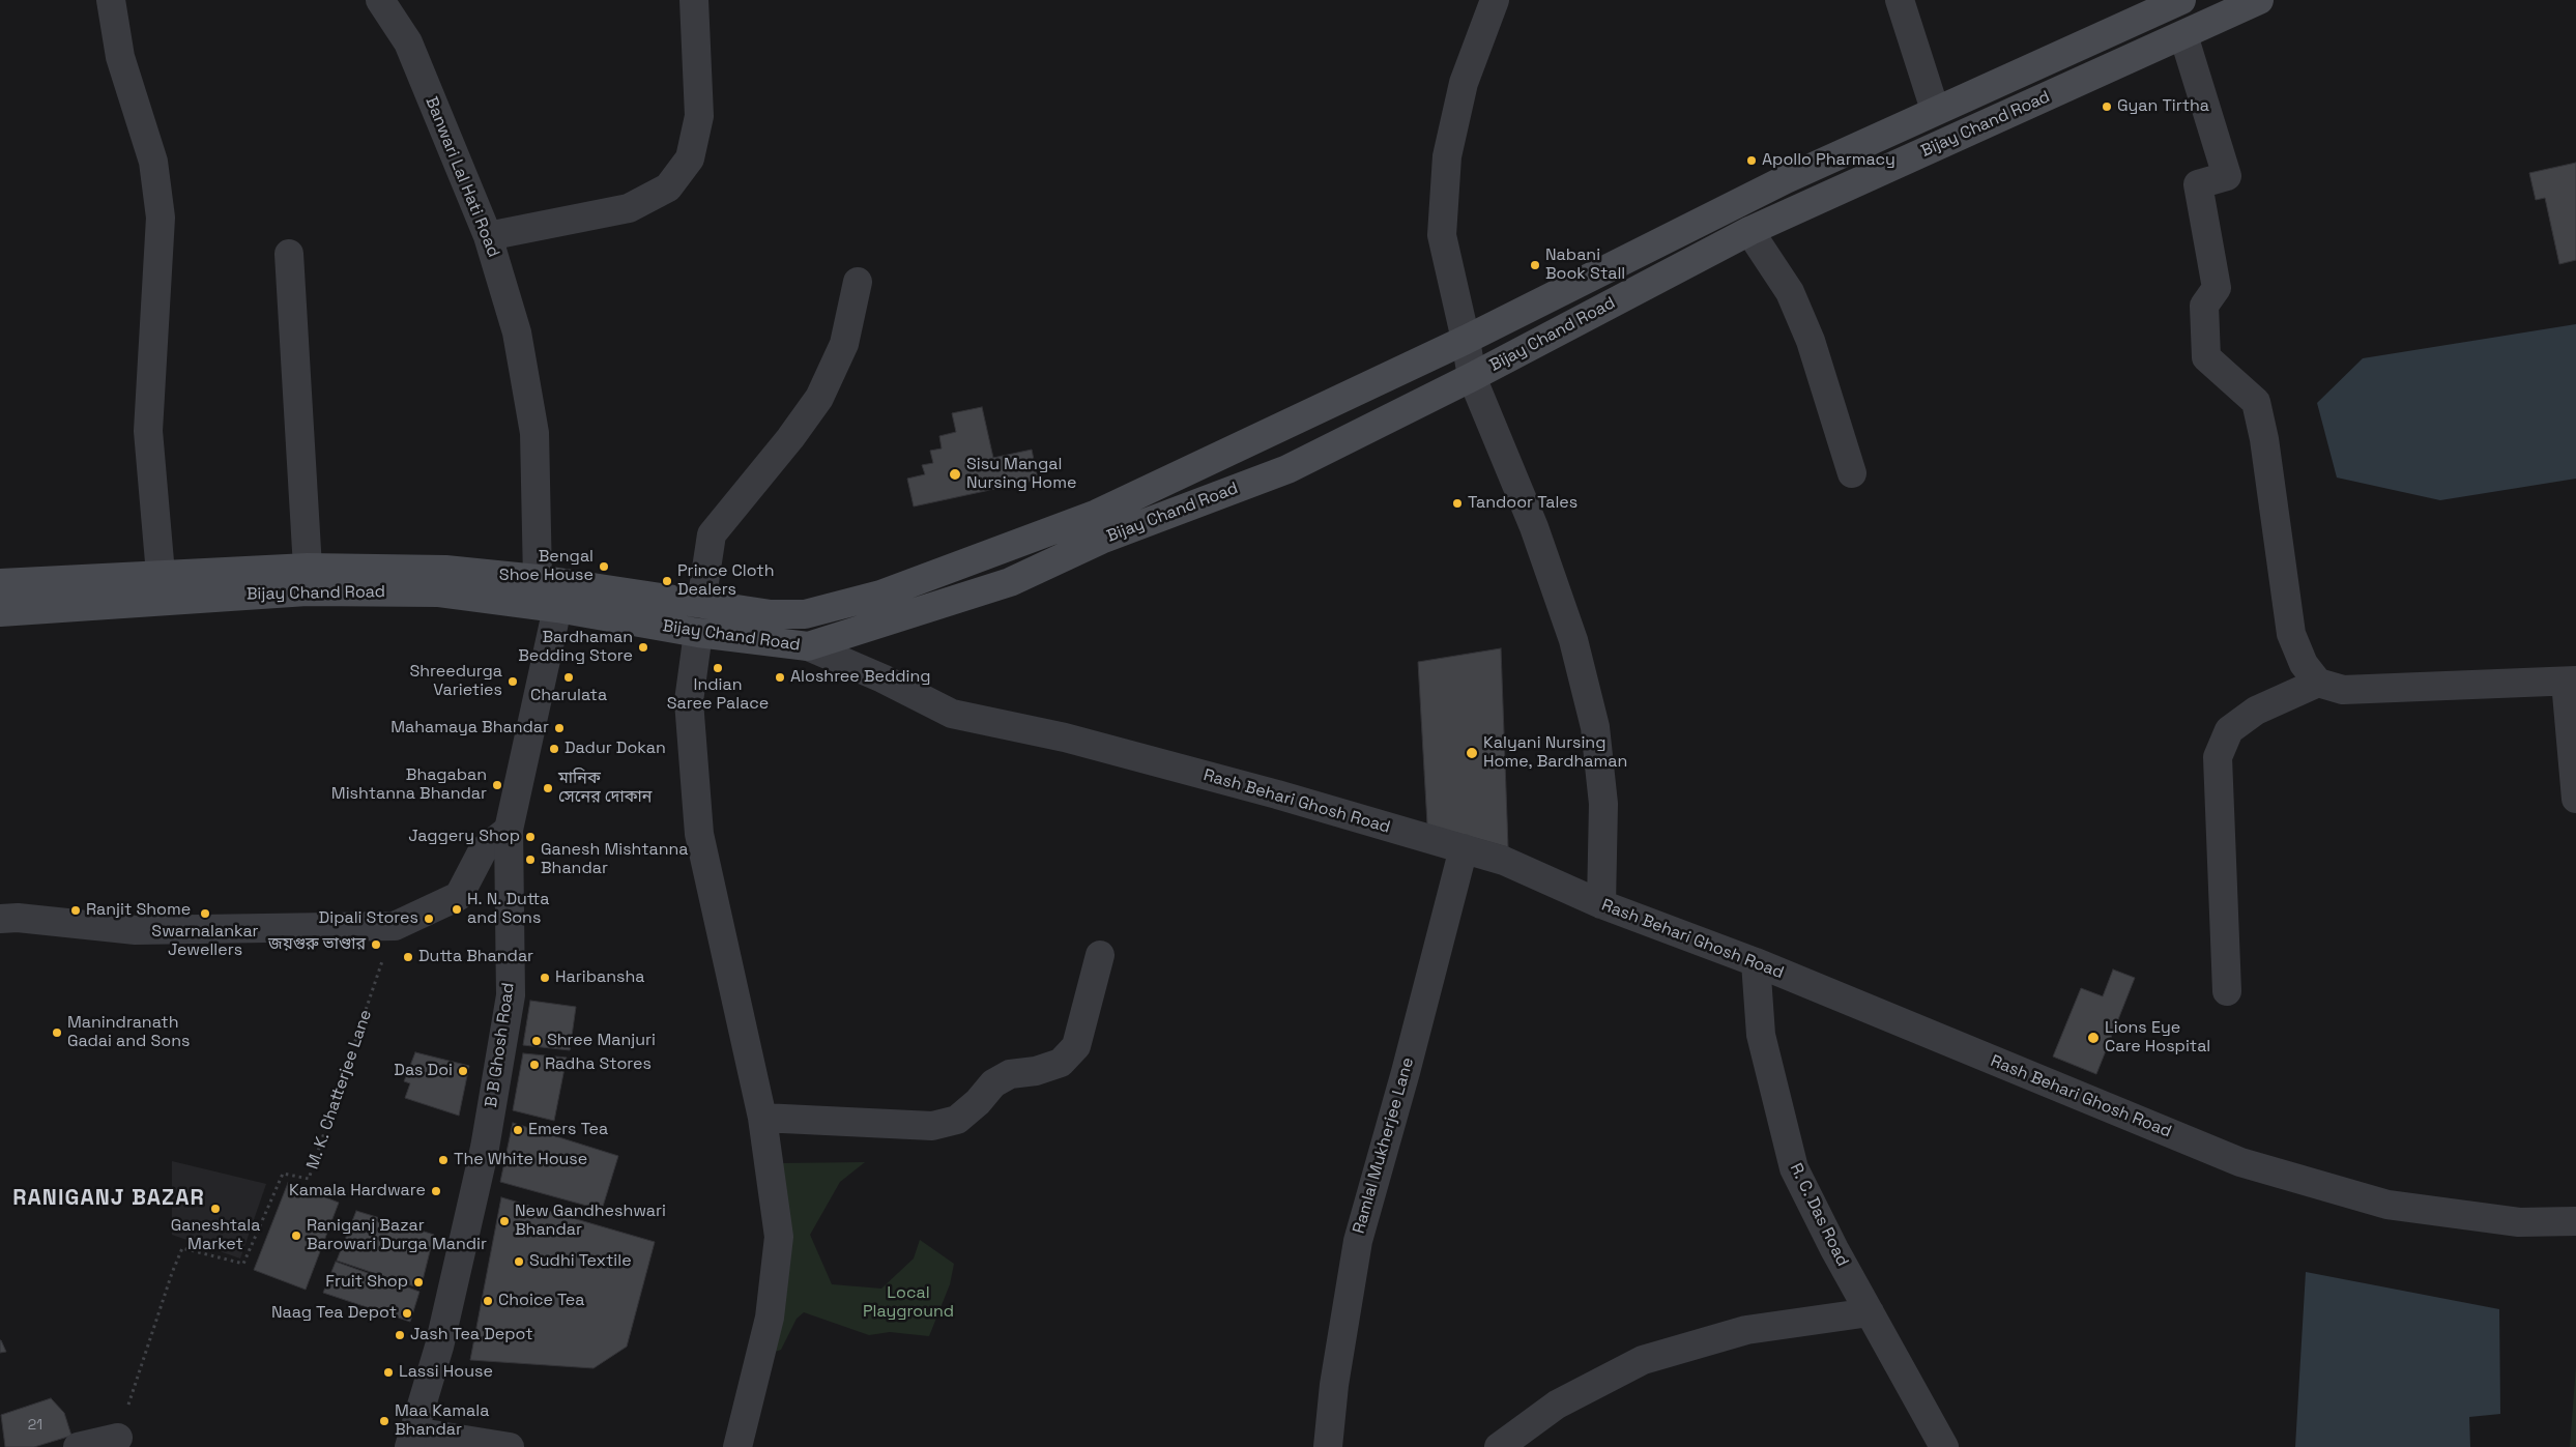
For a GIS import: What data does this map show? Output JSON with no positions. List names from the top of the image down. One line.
{"streets":{"main road":["Bijay Chand Road"],"street":["Banwari Lal Hati Road","Rash Behari Ghosh Road","B B Ghosh Road","Ramlal Mukherjee Lane","R. C. Das Road"],"path":["M. K. Chatterjee Lane"]},"crossings":[["Bijay Chand Road","Banwari Lal Hati Road"],["Bijay Chand Road","Rash Behari Ghosh Road"],["Bijay Chand Road","B B Ghosh Road"],["Rash Behari Ghosh Road","Ramlal Mukherjee Lane"],["Rash Behari Ghosh Road","R. C. Das Road"]],"districts":["RANIGANJ BAZAR"],"parks":["Local Playground"],"places":["Gyan Tirtha","Apollo Pharmacy","Nabani Book Stall","Sisu Mangal Nursing Home","Tandoor Tales","Bengal Shoe House","Prince Cloth Dealers","Bardhaman Bedding Store","Indian Saree Palace","Charulata","Aloshree Bedding","Shreedurga Varieties","Mahamaya Bhandar","Dadur Dokan","Kalyani Nursing Home, Bardhaman","Bhagaban Mishtanna Bhandar","মানিক সেনের দোকান","Jaggery Shop","Ganesh Mishtanna Bhandar","H. N. Dutta and Sons","Ranjit Shome","Swarnalankar Jewellers","Dipali Stores","জয়গুরু ভাণ্ডার","Dutta Bhandar","Haribansha","Manindranath Gadai and Sons","Lions Eye Care Hospital","Shree Manjuri","Radha Stores","Das Doi","Emers Tea","The White House","Kamala Hardware","Ganeshtala Market","New Gandheshwari Bhandar","Raniganj Bazar Barowari Durga Mandir","Sudhi Textile","Fruit Shop","Choice Tea","Naag Tea Depot","Jash Tea Depot","Lassi House","Maa Kamala Bhandar"],"house_numbers":["21"]}
